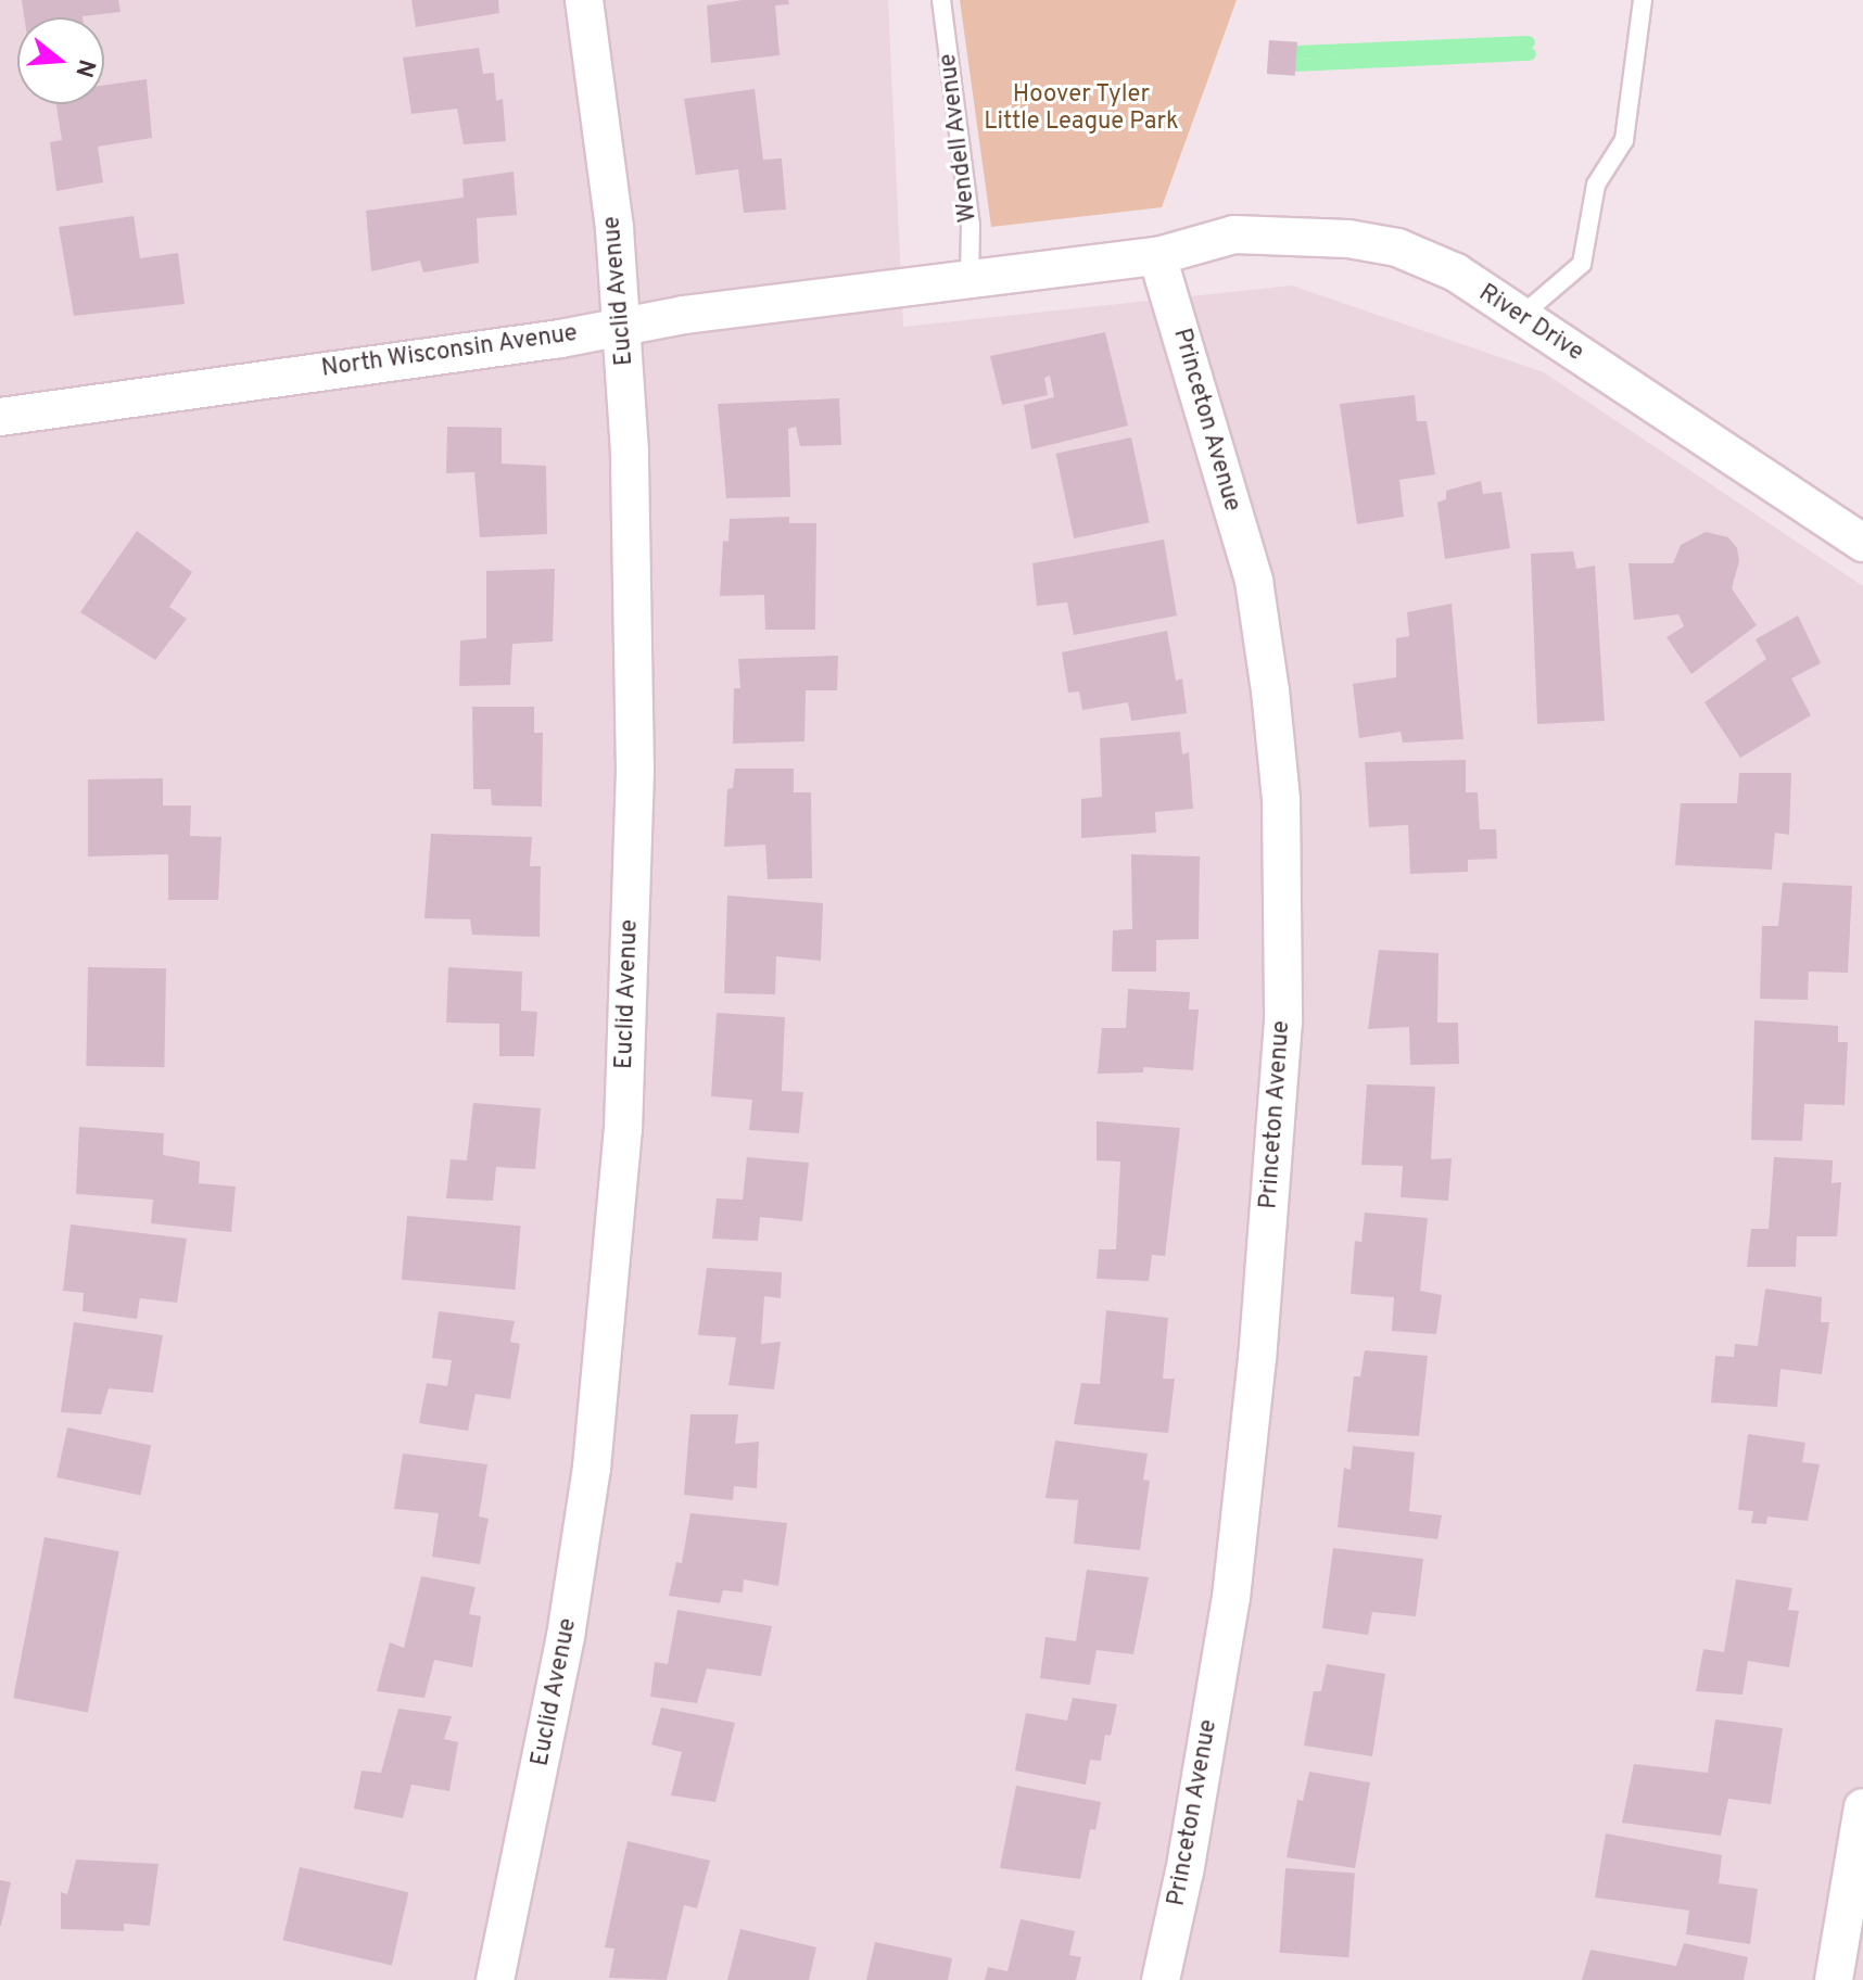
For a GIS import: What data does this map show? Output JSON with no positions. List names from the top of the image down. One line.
{"streets":{"street":["Euclid Avenue","River Drive","North Wisconsin Avenue","Princeton Avenue"],"lane":["Wendell Avenue"]},"crossings":[["Wendell Avenue","North Wisconsin Avenue"],["Euclid Avenue","North Wisconsin Avenue"],["River Drive","North Wisconsin Avenue"],["River Drive","Princeton Avenue"],["North Wisconsin Avenue","Princeton Avenue"]],"parks":["Hoover Tyler Little League Park"],"north":"right"}
